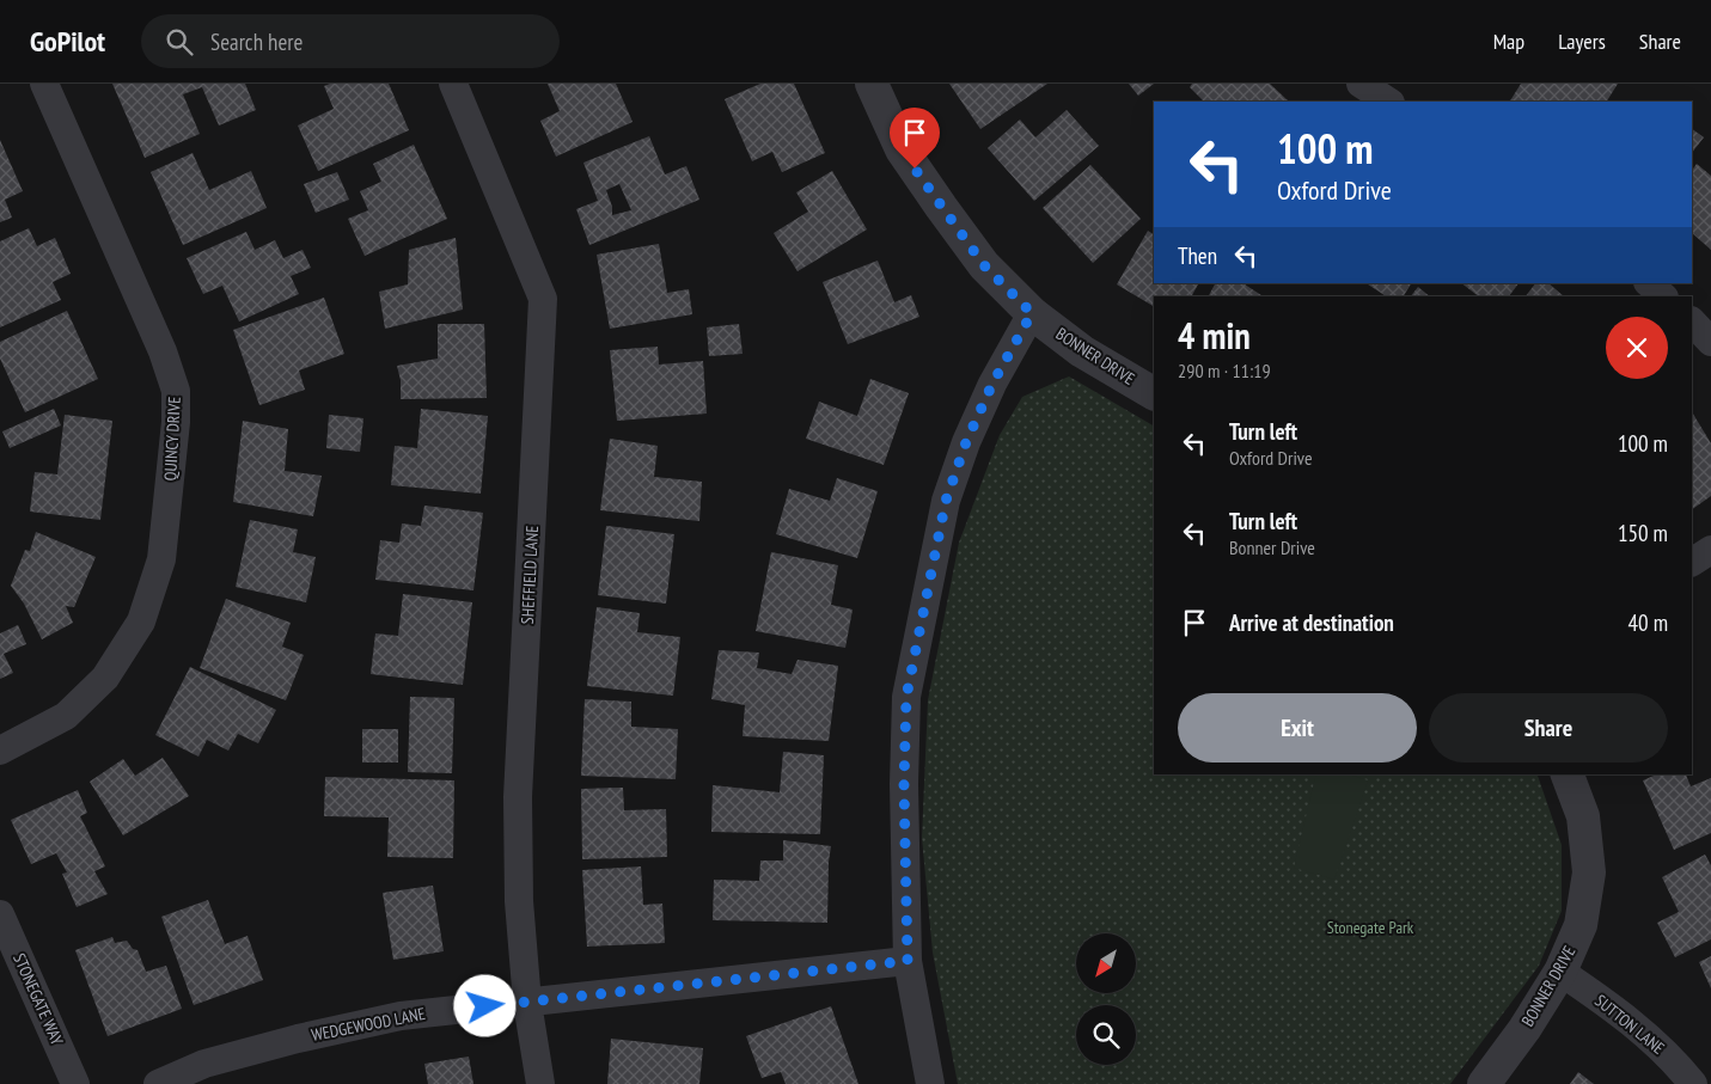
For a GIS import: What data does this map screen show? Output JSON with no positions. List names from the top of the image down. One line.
{"streets":{"street":["BONNER DRIVE","QUINCY DRIVE","SHEFFIELD LANE","STONEGATE WAY","WEDGEWOOD LANE","SUTTON LANE"]},"crossings":[["BONNER DRIVE","SUTTON LANE"],["SHEFFIELD LANE","WEDGEWOOD LANE"]],"parks":["Stonegate Park"],"north":"bottom left","page":{"header":"GoPilot","search":"Search here","nav":["Map","Layers","Share"],"turn":["100 m","Oxford Drive"],"then":"Then","heading":["4 min","290 m · 11:19"],"list":[{"name":"Turn left","note":"Oxford Drive","value":"100 m"},{"name":"Turn left","note":"Bonner Drive","value":"150 m"},{"name":"Arrive at destination","value":"40 m"}],"buttons":["Exit","Share"]}}
